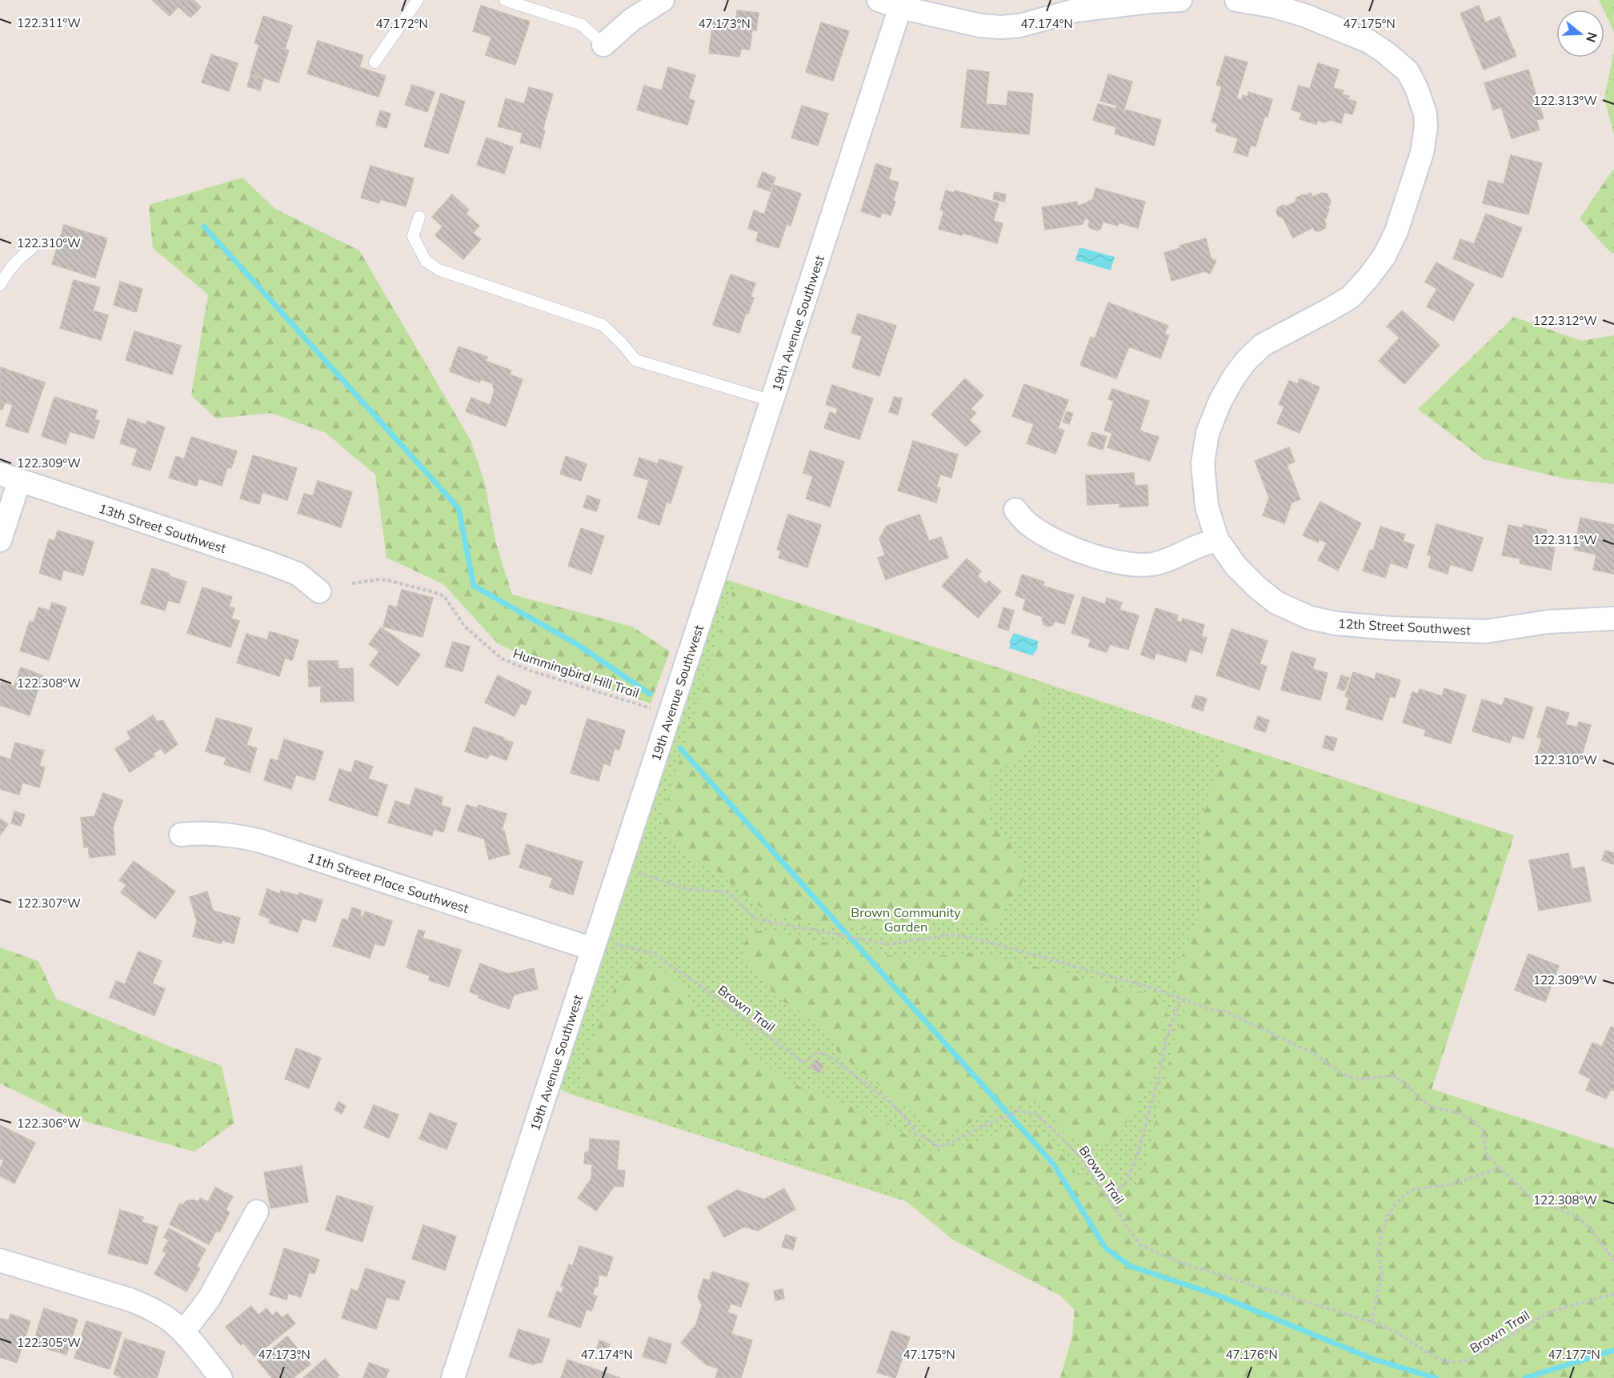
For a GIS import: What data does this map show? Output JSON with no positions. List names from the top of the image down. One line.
{"streets":{"street":["19th Avenue Southwest","13th Street Southwest","12th Street Southwest","11th Street Place Southwest"],"path":["Hummingbird Hill Trail","Brown Trail"]},"crossings":[["19th Avenue Southwest","11th Street Place Southwest"],["19th Avenue Southwest","Brown Trail"],["11th Street Place Southwest","Brown Trail"]],"parks":["Brown Community Garden"],"north":"right","coordinates":["122.311°W","47.172°N","47.173°N","47.174°N","47.175°N","122.313°W","122.310°W","122.312°W","122.309°W","122.308°W","122.307°W","122.306°W","122.305°W","47.176°N","47.177°N"]}
